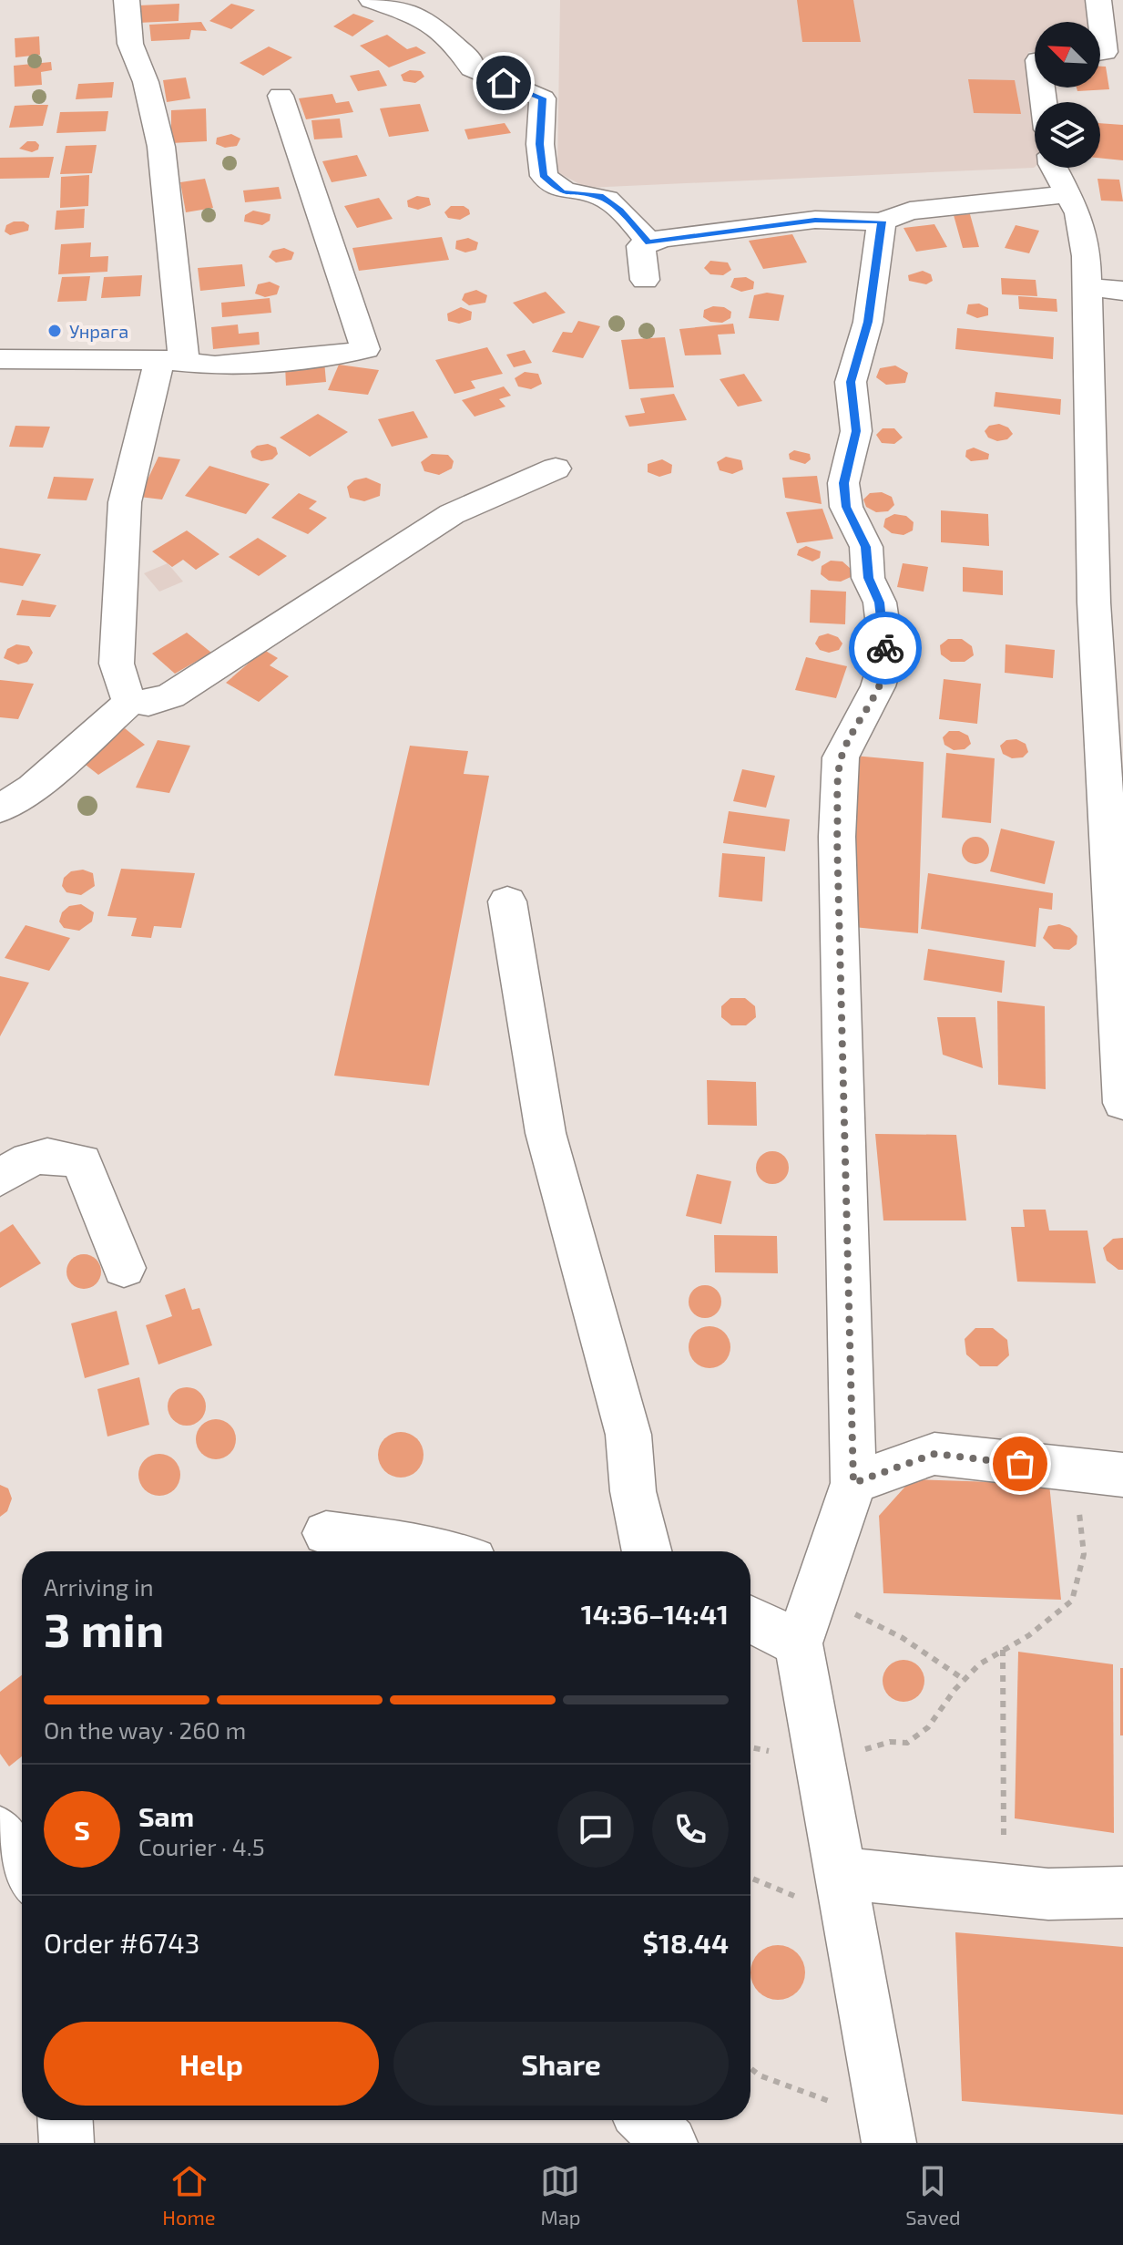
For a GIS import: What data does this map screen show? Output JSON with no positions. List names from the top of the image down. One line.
{"places":["Унрага"],"north":"top left","page":{"heading":["3 min","Arriving in","14:36–14:41"],"panel":["Sam","Courier · 4.5","Order #6743","$18.44"],"bar":"On the way · 260 m","round":"S","buttons":["Help","Share"],"tabs":["Home","Map","Saved"]}}
